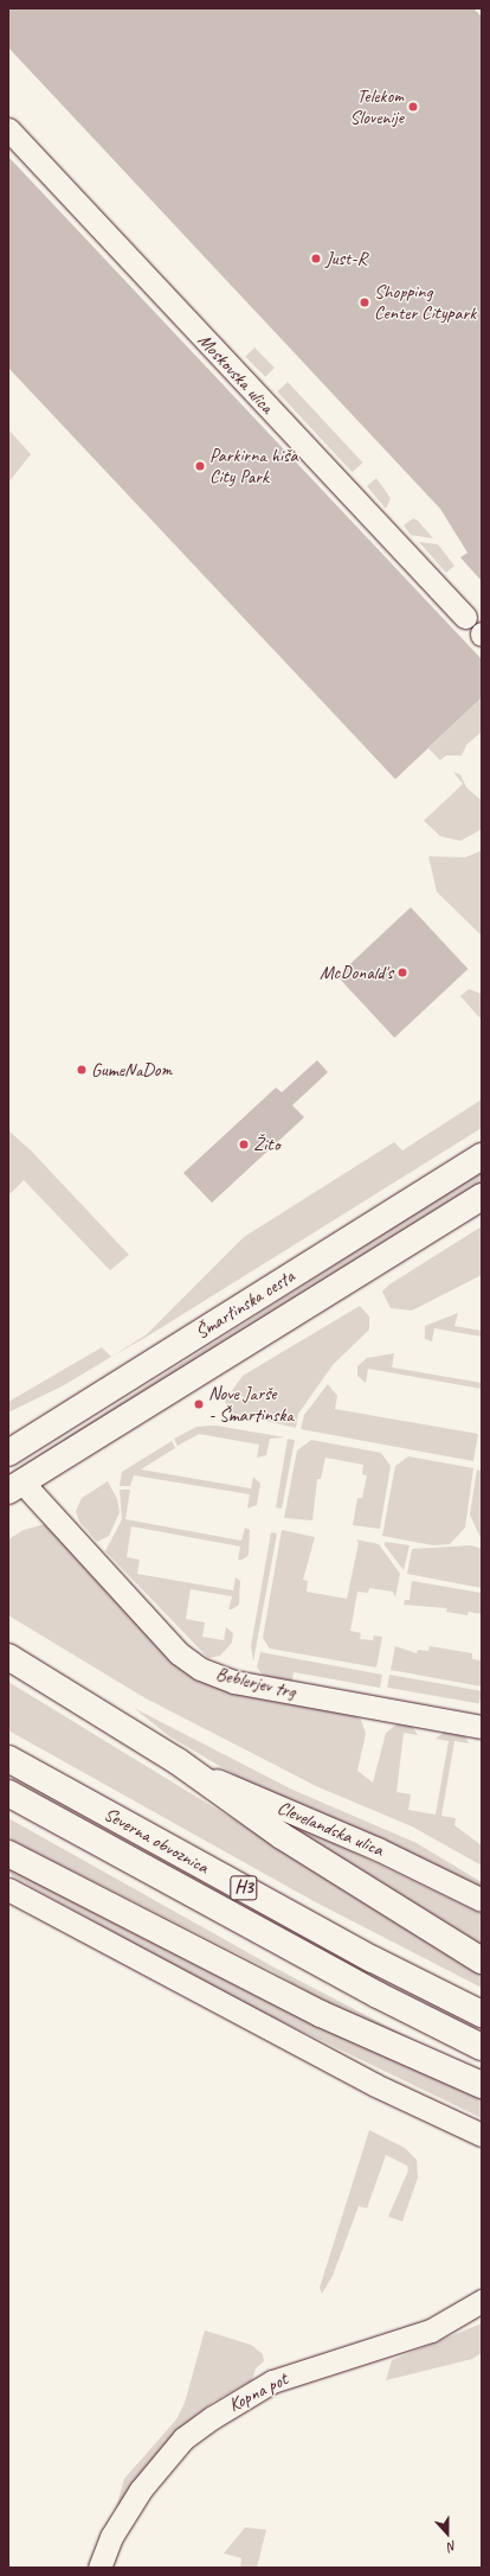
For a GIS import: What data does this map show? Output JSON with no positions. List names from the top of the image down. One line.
{"streets":{"main road":["Šmartinska cesta","Severna obvoznica","H3"],"street":["Moskovska ulica","Beblerjev trg","Clevelandska ulica","Kopna pot"]},"crossings":[["Šmartinska cesta","Beblerjev trg"]],"places":["Telekom Slovenije","Just-R","Shopping Center Citypark","Parkirna hiša City Park","McDonald's","GumeNaDom","Žito","Nove Jarše - Šmartinska"],"north":"bottom"}
